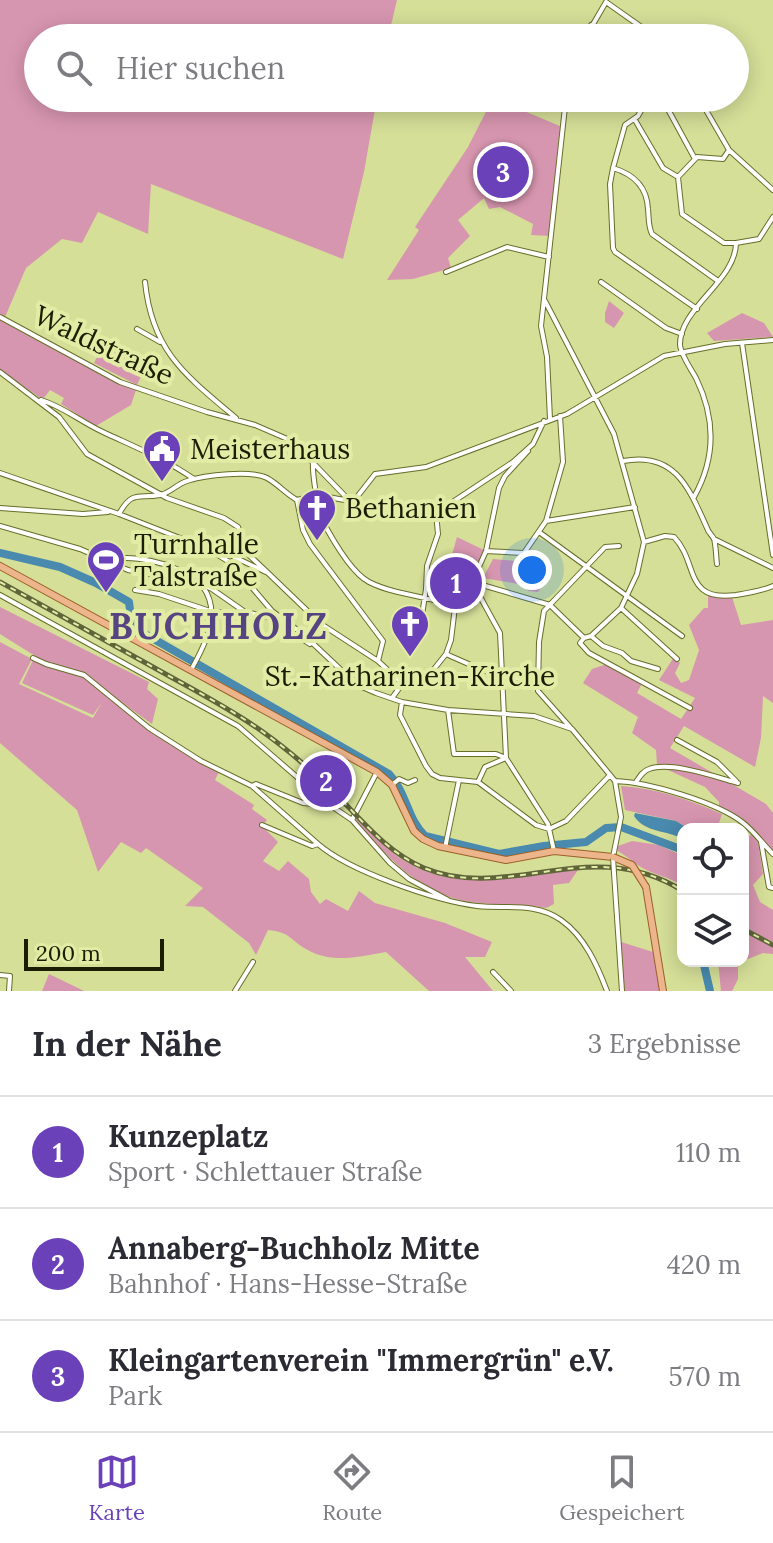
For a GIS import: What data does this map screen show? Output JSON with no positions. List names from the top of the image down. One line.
{"streets":{"street":["Waldstraße"]},"districts":["BUCHHOLZ"],"places":{"public building":["Meisterhaus"],"church":["Bethanien","St.-Katharinen-Kirche"],"sports":["Turnhalle Talstraße"]},"scale_bar":"200 m","page":{"search":"Hier suchen","pins":["3","1","2"],"scale":"200 m","heading":["In der Nähe","3 Ergebnisse"],"list":[{"mark":"1","name":"Kunzeplatz","note":"Sport · Schlettauer Straße","value":"110 m"},{"mark":"2","name":"Annaberg-Buchholz Mitte","note":"Bahnhof · Hans-Hesse-Straße","value":"420 m"},{"mark":"3","name":"Kleingartenverein \"Immergrün\" e.V.","note":"Park","value":"570 m"}],"nav":["Karte","Route","Gespeichert"]}}
